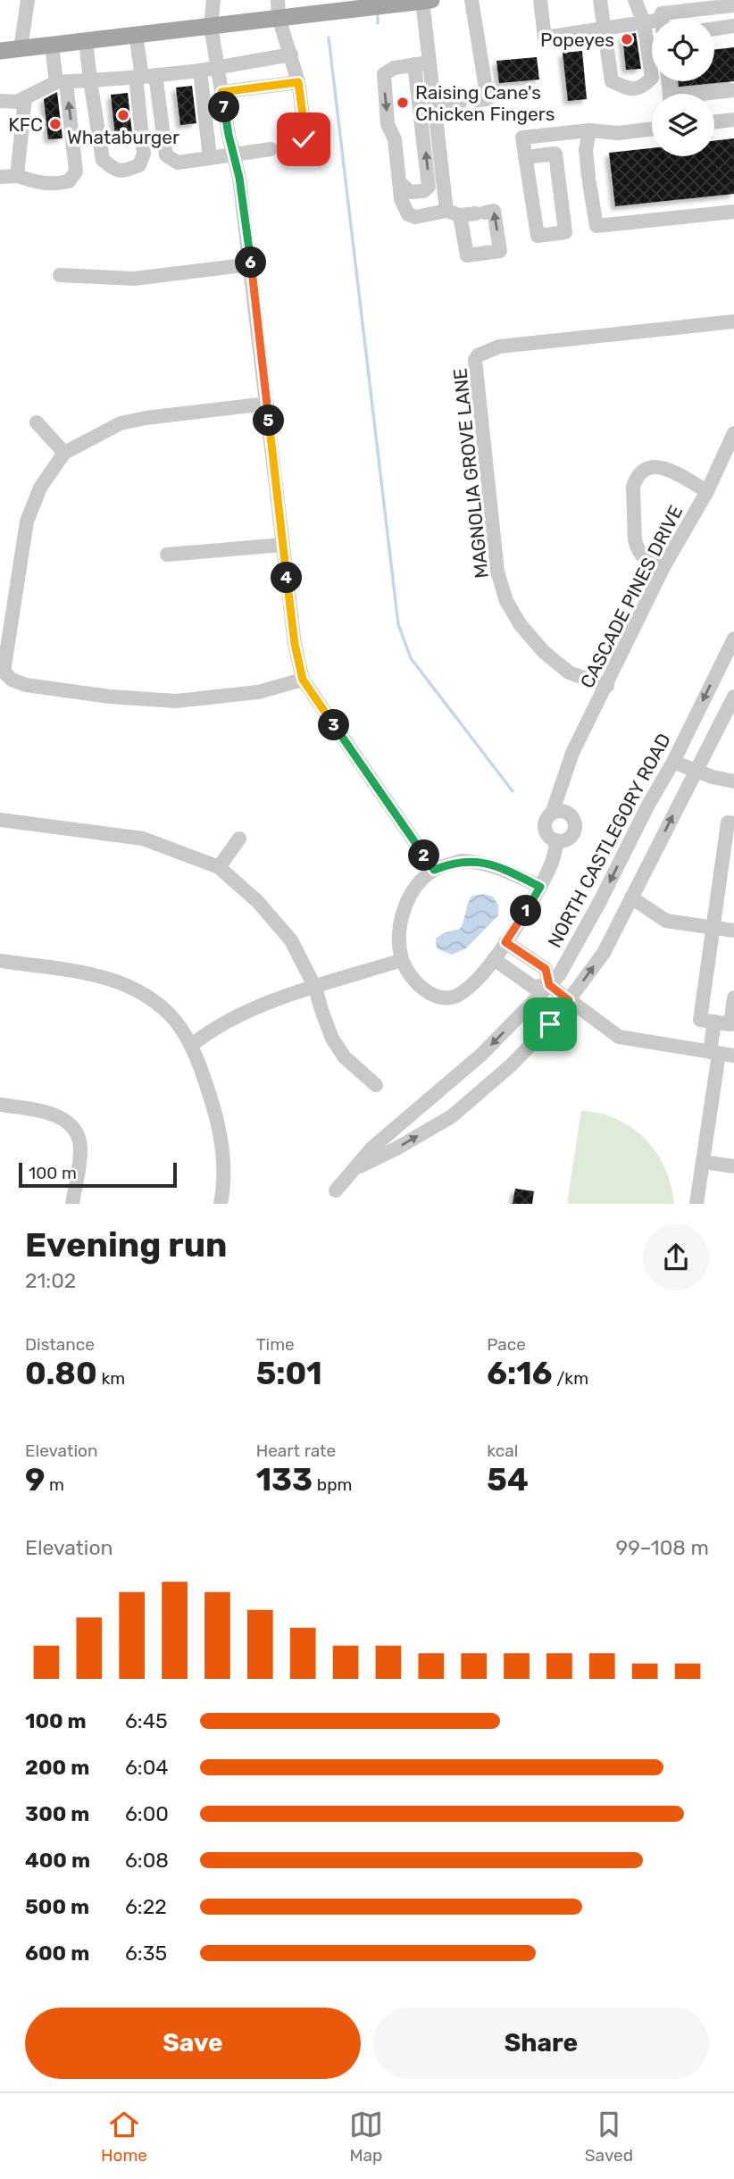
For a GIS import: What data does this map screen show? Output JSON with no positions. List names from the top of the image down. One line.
{"streets":{"street":["MAGNOLIA GROVE LANE","CASCADE PINES DRIVE","NORTH CASTLEGORY ROAD"]},"crossings":[["MAGNOLIA GROVE LANE","CASCADE PINES DRIVE"]],"places":["Popeyes","Raising Cane's Chicken Fingers","Whataburger","KFC"],"scale_bar":"100 m","page":{"pins":["7","6","5","4","3","2","1"],"scale":"100 m","heading":["Evening run","21:02"],"stats":[["Distance","0.80 km"],["Time","5:01"],["Pace","6:16 /km"],["Elevation","9 m"],["Heart rate","133 bpm"],["kcal","54"]],"chart":["Elevation","99–108 m"],"list":[{"name":"100 m","note":"6:45"},{"name":"200 m","note":"6:04"},{"name":"300 m","note":"6:00"},{"name":"400 m","note":"6:08"},{"name":"500 m","note":"6:22"},{"name":"600 m","note":"6:35"}],"buttons":["Save","Share"],"tabs":["Home","Map","Saved"]}}
